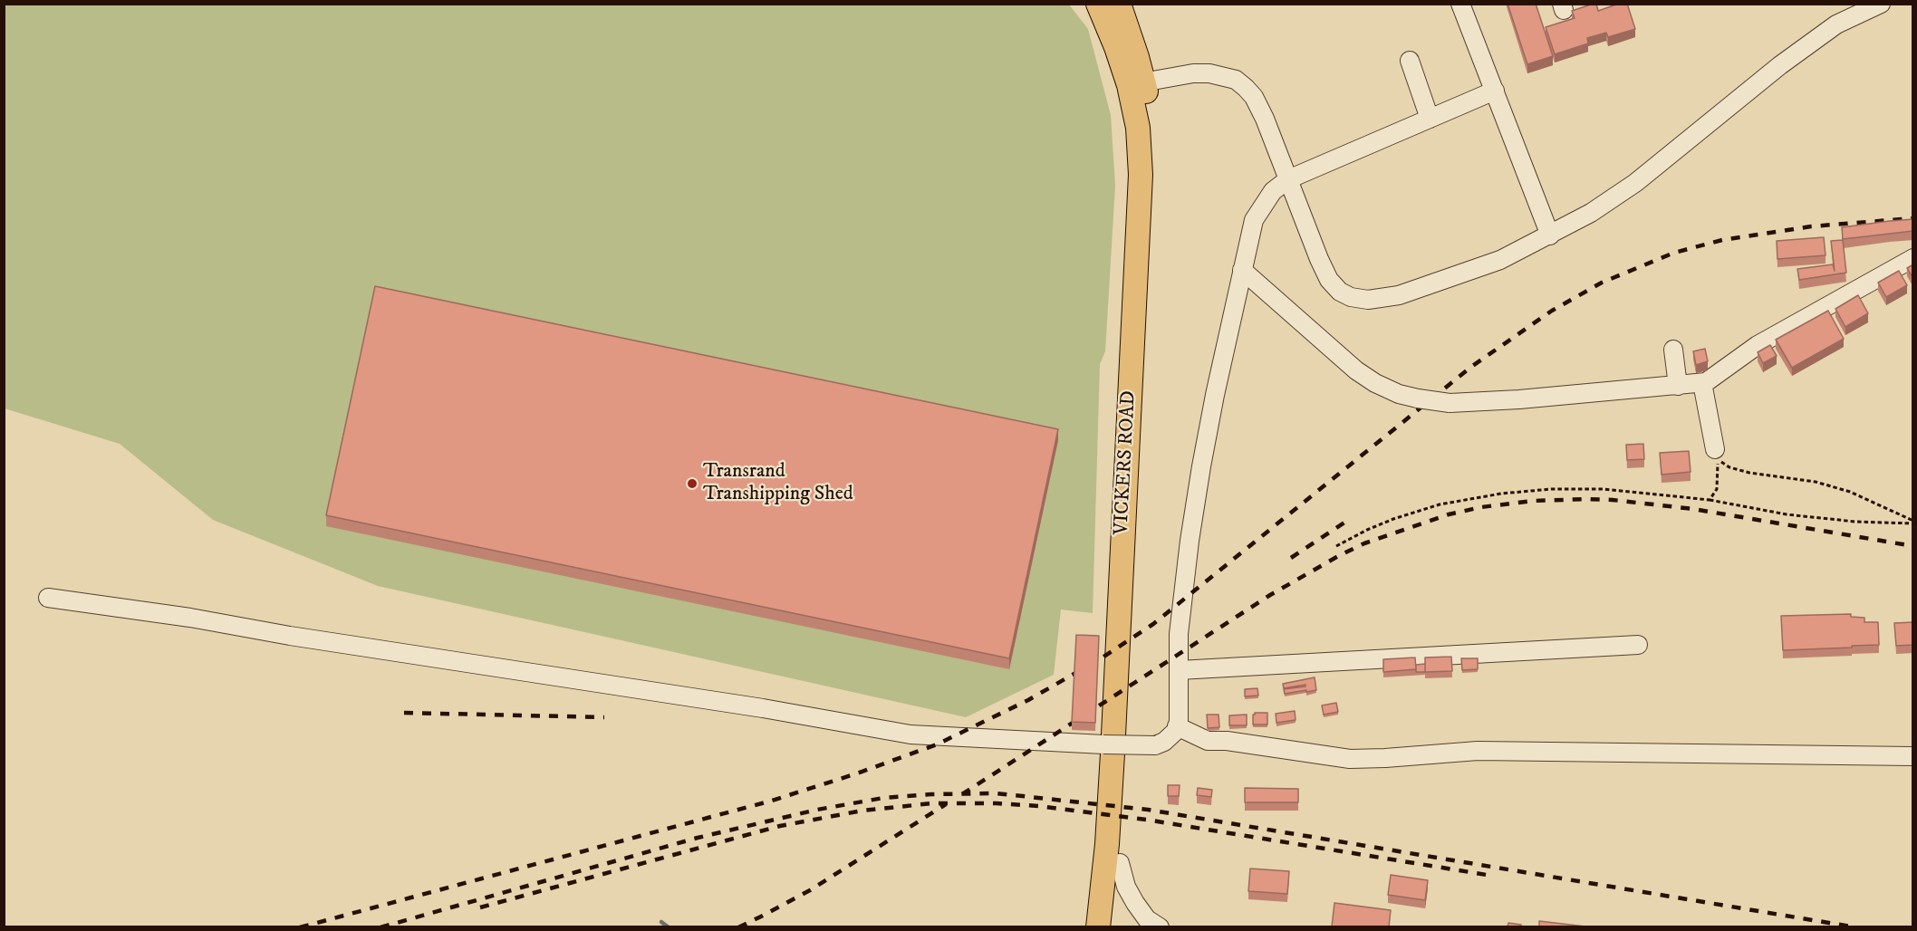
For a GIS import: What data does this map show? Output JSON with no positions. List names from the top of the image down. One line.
{"streets":{"main road":["VICKERS ROAD"]},"places":["Transrand Transhipping Shed"]}
